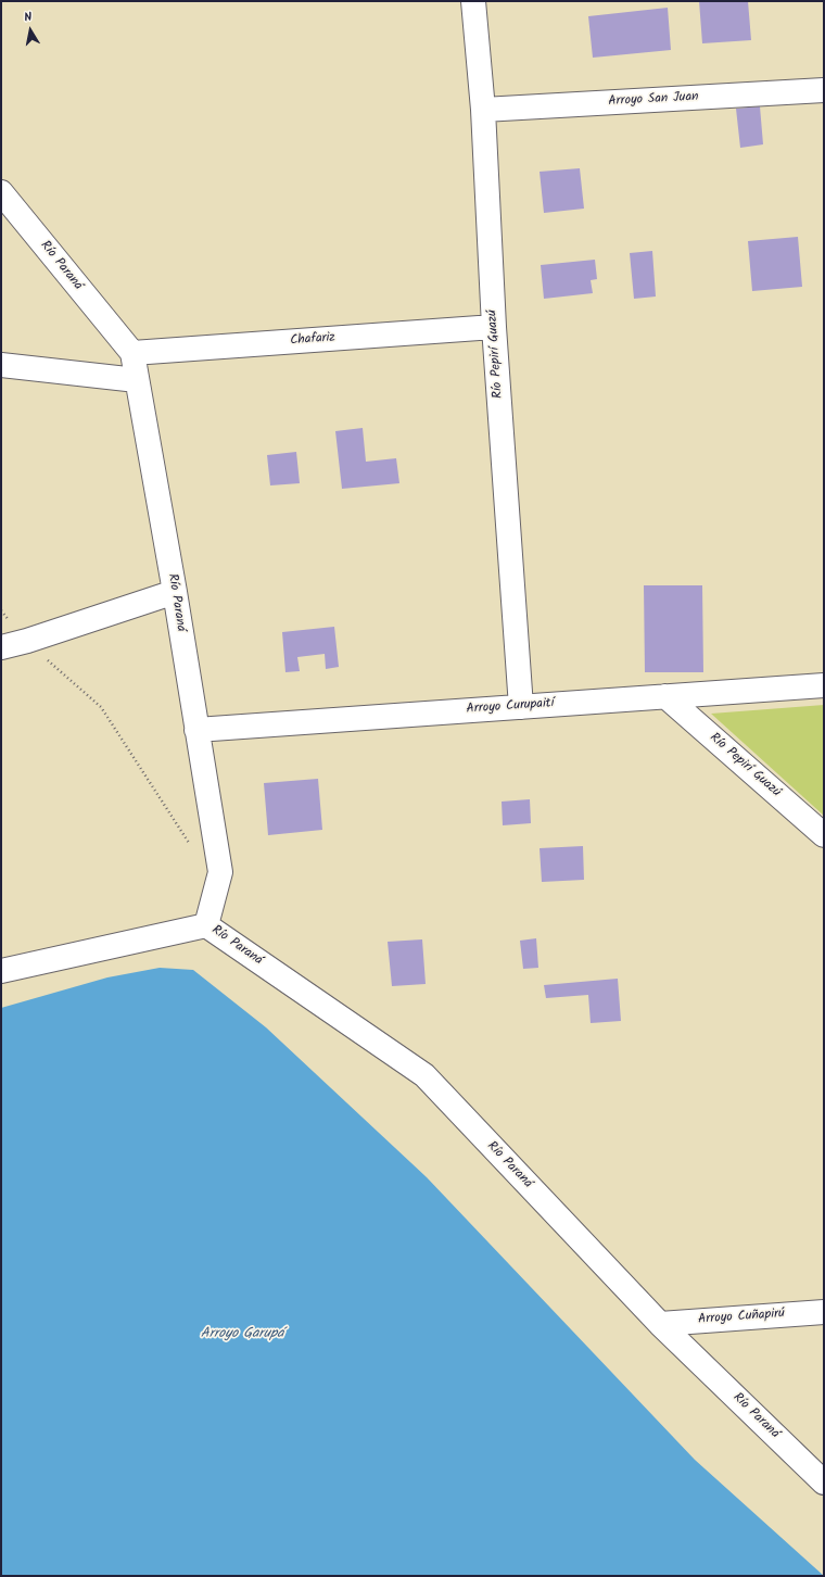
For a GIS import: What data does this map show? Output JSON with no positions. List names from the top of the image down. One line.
{"streets":{"street":["Arroyo San Juan","Río Paraná","Chafariz","Río Pepirí Guazú","Arroyo Curupaití","Arroyo Cuñapirú"]},"crossings":[["Arroyo San Juan","Río Pepirí Guazú"],["Río Paraná","Chafariz"],["Río Paraná","Arroyo Curupaití"],["Río Paraná","Arroyo Cuñapirú"],["Chafariz","Río Pepirí Guazú"],["Río Pepirí Guazú","Arroyo Curupaití"]],"water":["Arroyo Garupá"],"north":"top"}
